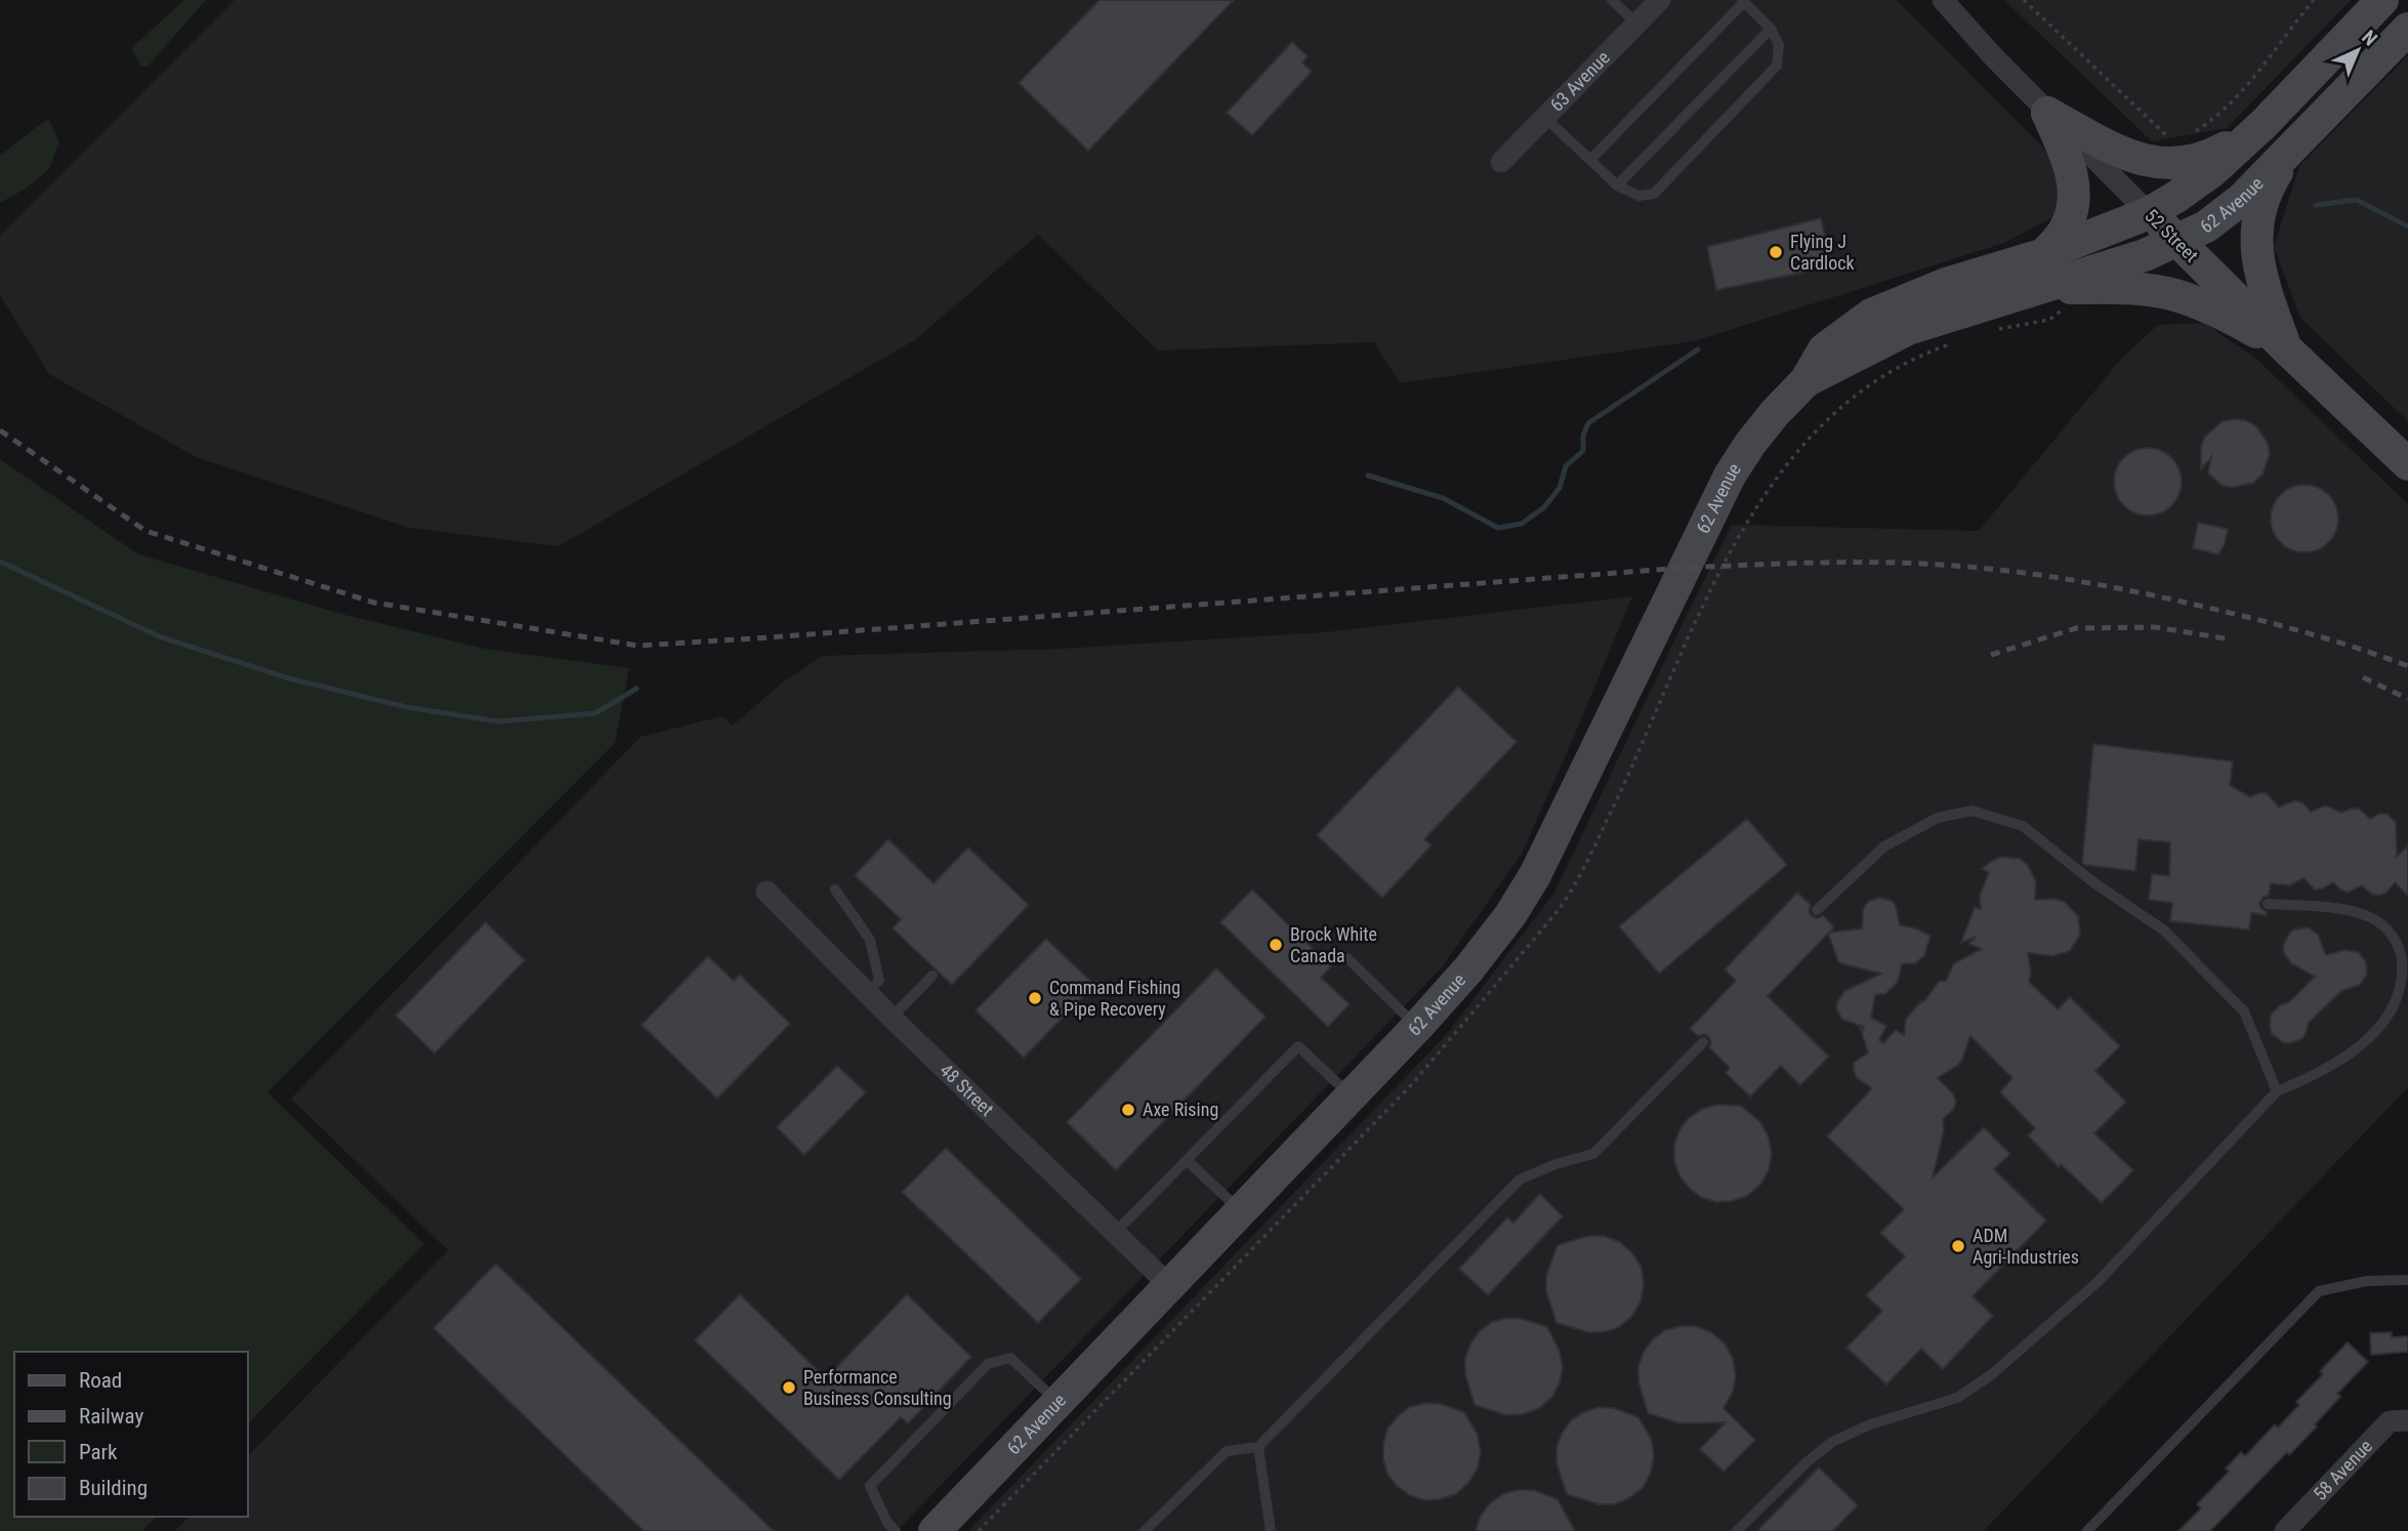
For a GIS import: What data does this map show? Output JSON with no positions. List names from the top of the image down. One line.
{"streets":{"main road":["62 Avenue","52 Street"],"street":["63 Avenue","48 Street","58 Avenue"]},"crossings":[["62 Avenue","52 Street"],["62 Avenue","48 Street"]],"places":["Flying J Cardlock","Brock White Canada","Command Fishing & Pipe Recovery","Axe Rising","ADM Agri-Industries","Performance Business Consulting"],"legend":["Road","Railway","Park","Building"],"north":"top right"}
